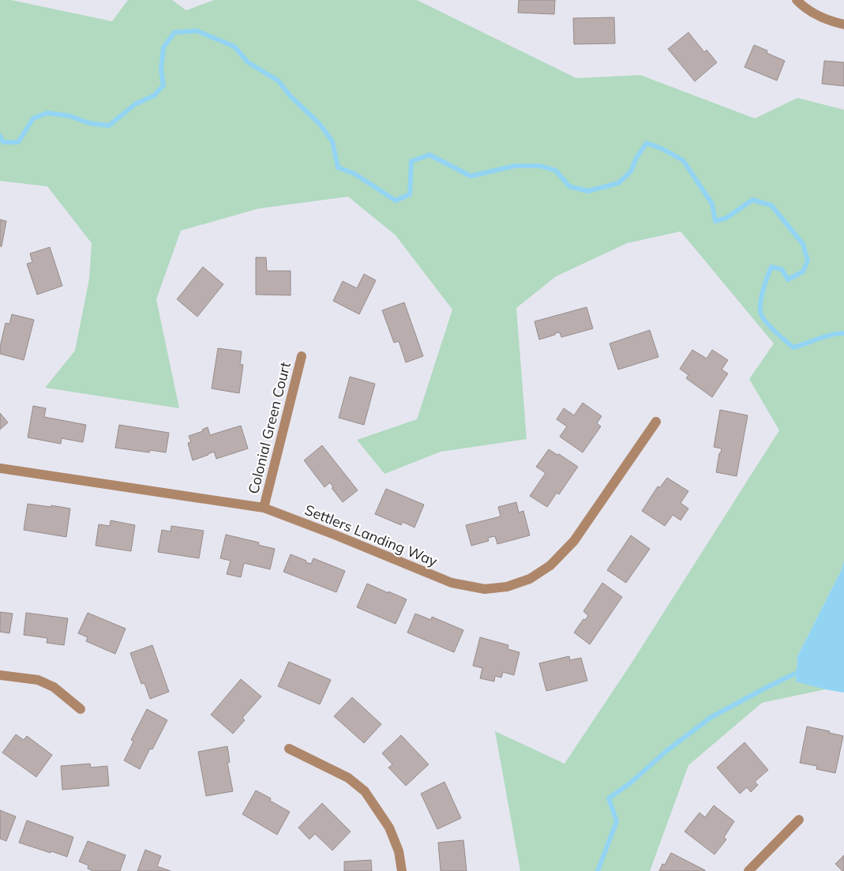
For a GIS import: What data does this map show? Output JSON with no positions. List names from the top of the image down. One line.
{"streets":{"street":["Colonial Green Court","Settlers Landing Way"]},"crossings":[["Colonial Green Court","Settlers Landing Way"]]}
